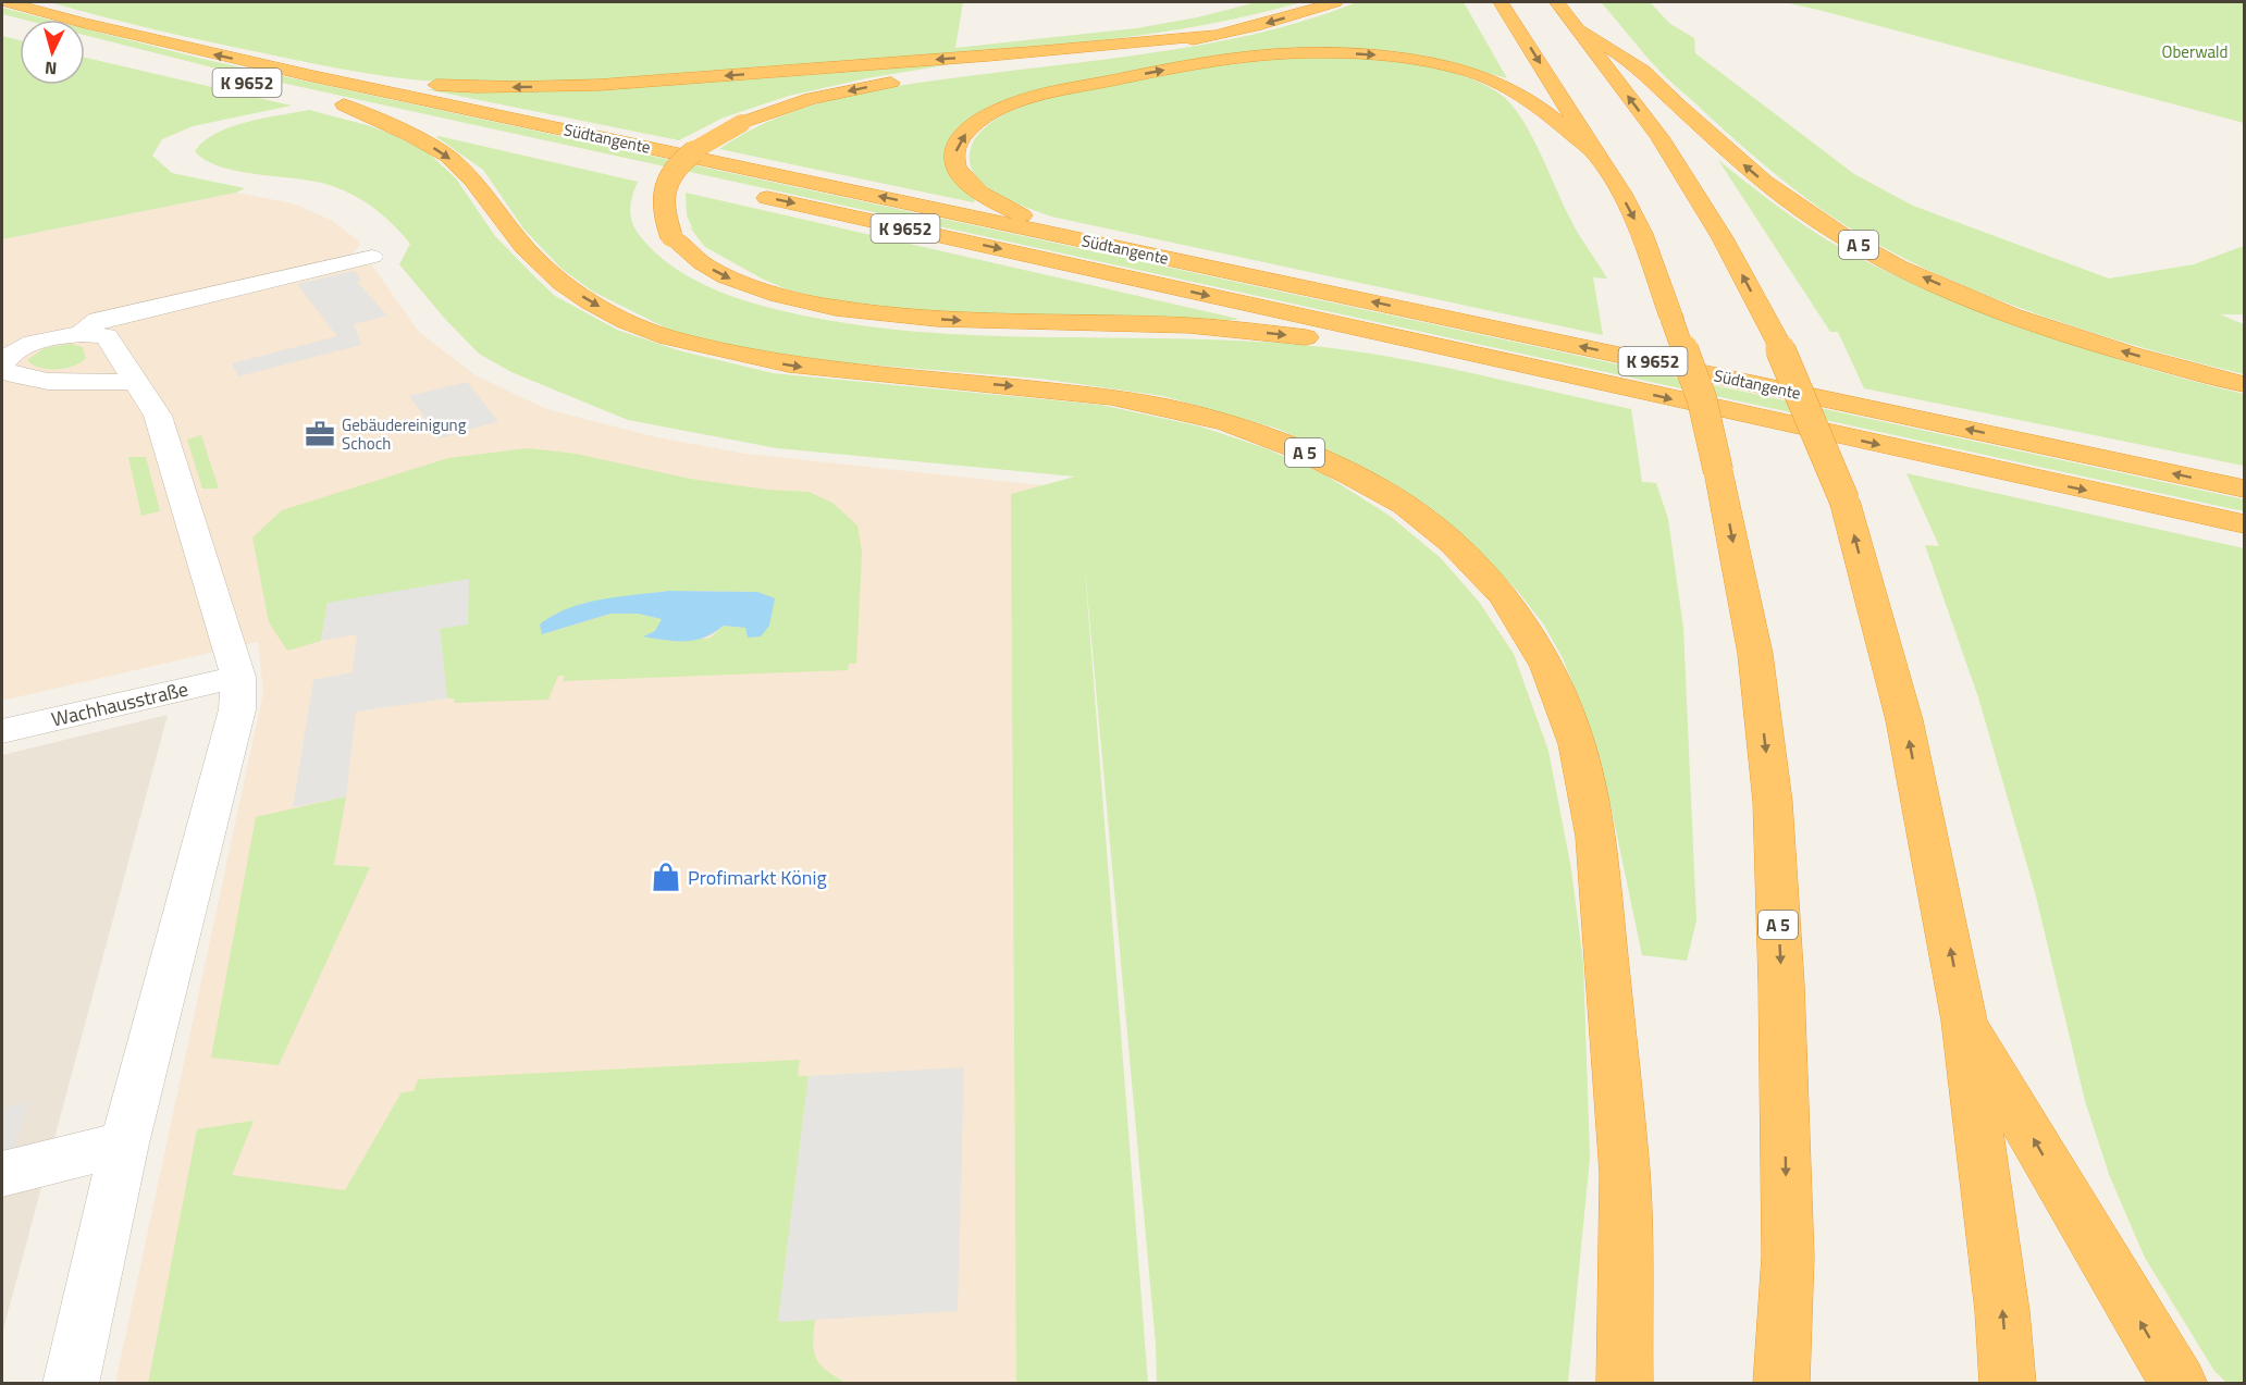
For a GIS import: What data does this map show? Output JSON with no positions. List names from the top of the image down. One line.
{"streets":{"highway":["K 9652","Südtangente","A 5"],"street":["Wachhausstraße"]},"crossings":[["K 9652","Südtangente"],["Südtangente","A 5"]],"parks":["Oberwald"],"places":{"office":["Gebäudereinigung Schoch"],"shop":["Profimarkt König"]},"north":"bottom"}
